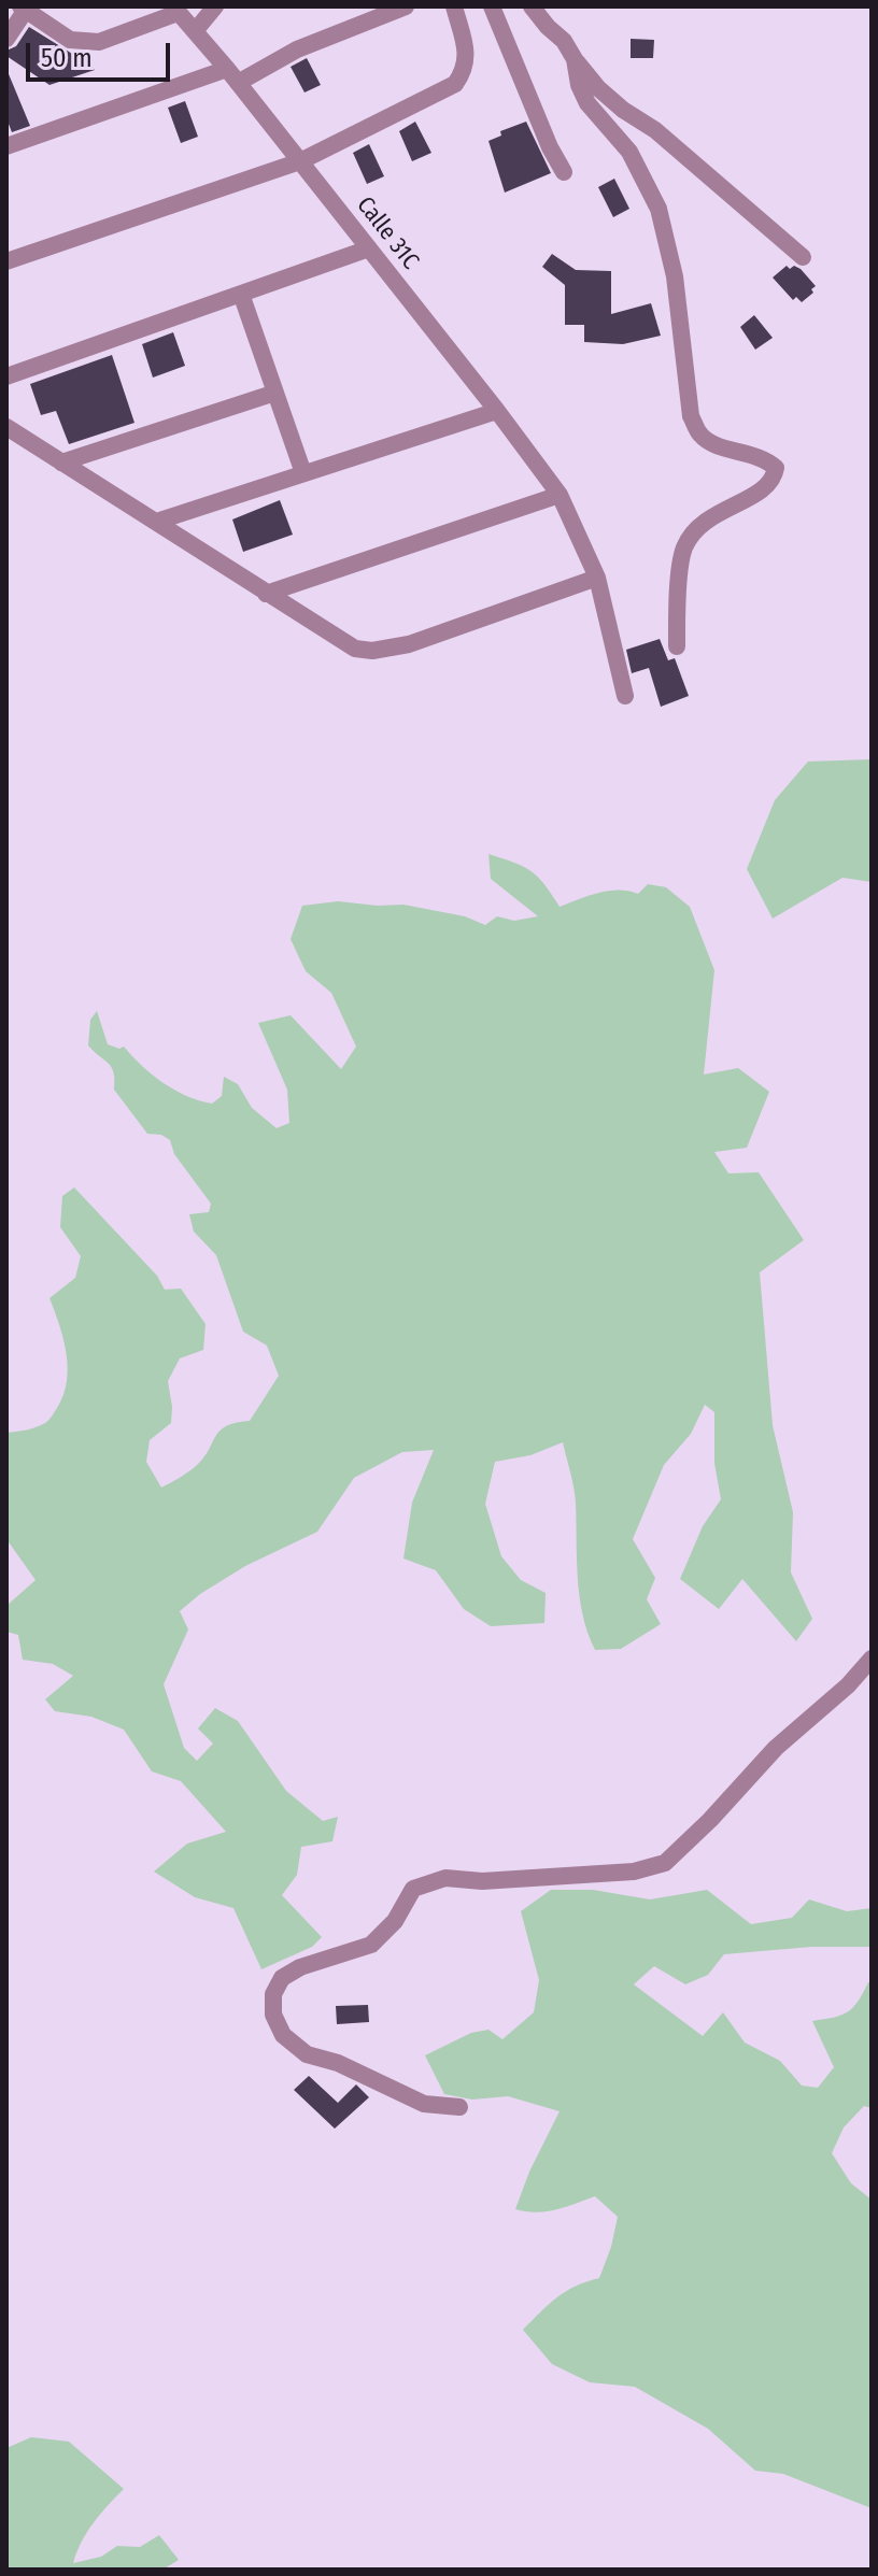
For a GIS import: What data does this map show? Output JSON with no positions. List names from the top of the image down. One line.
{"streets":{"street":["Calle 31C"]},"scale_bar":"50 m"}
